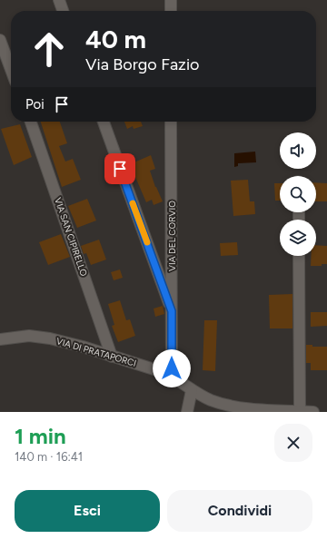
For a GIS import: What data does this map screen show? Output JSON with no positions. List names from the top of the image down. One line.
{"streets":{"street":["VIA DEL CORVIO","VIA SAN CIPIRELLO","VIA DI PRATAPORCI"]},"crossings":[["VIA DEL CORVIO","VIA DI PRATAPORCI"],["VIA SAN CIPIRELLO","VIA DI PRATAPORCI"]],"page":{"turn":["40 m","Via Borgo Fazio"],"then":"Poi","heading":["1 min","140 m · 16:41"],"buttons":["Esci","Condividi"]}}
